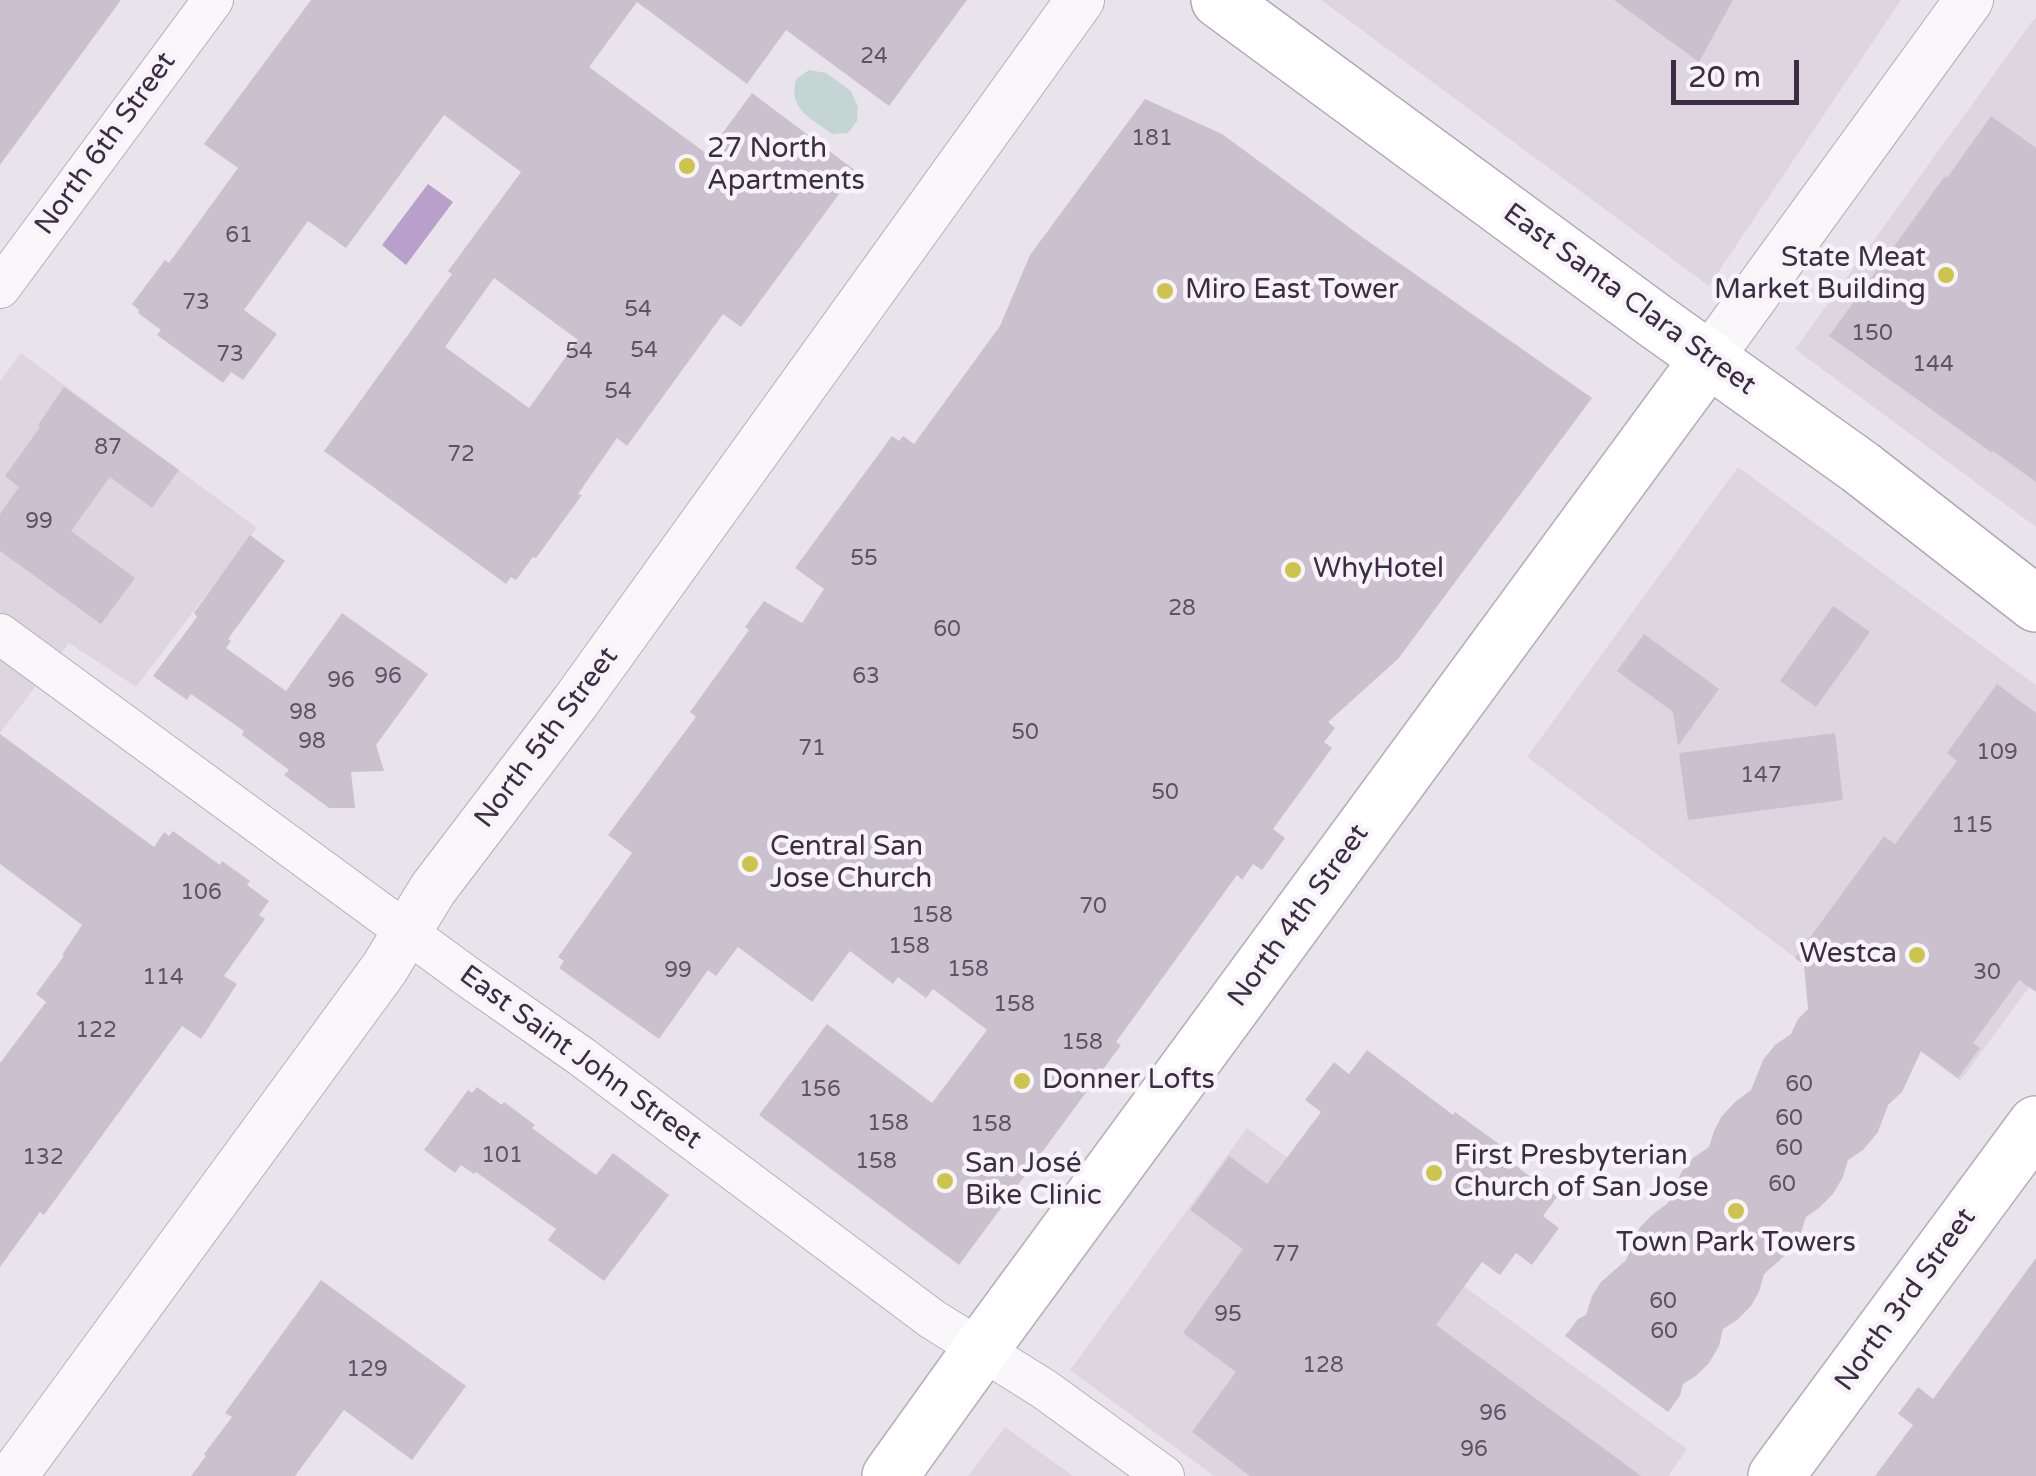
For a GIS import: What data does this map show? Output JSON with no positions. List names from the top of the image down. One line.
{"streets":{"main road":["East Santa Clara Street","North 4th Street","North 3rd Street"],"street":["North 6th Street","North 5th Street","East Saint John Street"]},"crossings":[["East Santa Clara Street","North 4th Street"],["North 5th Street","East Saint John Street"],["North 4th Street","East Saint John Street"]],"places":["27 North Apartments","State Meat Market Building","Miro East Tower","WhyHotel","Central San Jose Church","Westca","Donner Lofts","First Presbyterian Church of San Jose","San José Bike Clinic","Town Park Towers"],"house_numbers":["24","181","61","73","54","150","54","54","73","144","54","87","72","99","55","28","60","96","63","96","98","50","98","71","109","147","50","115","106","70","158","158","158","99","30","114","158","122","158","60","156","60","158","158","60","101","132","158","60","77","60","95","60","128","129","96","96"],"scale_bar":"20 m"}
